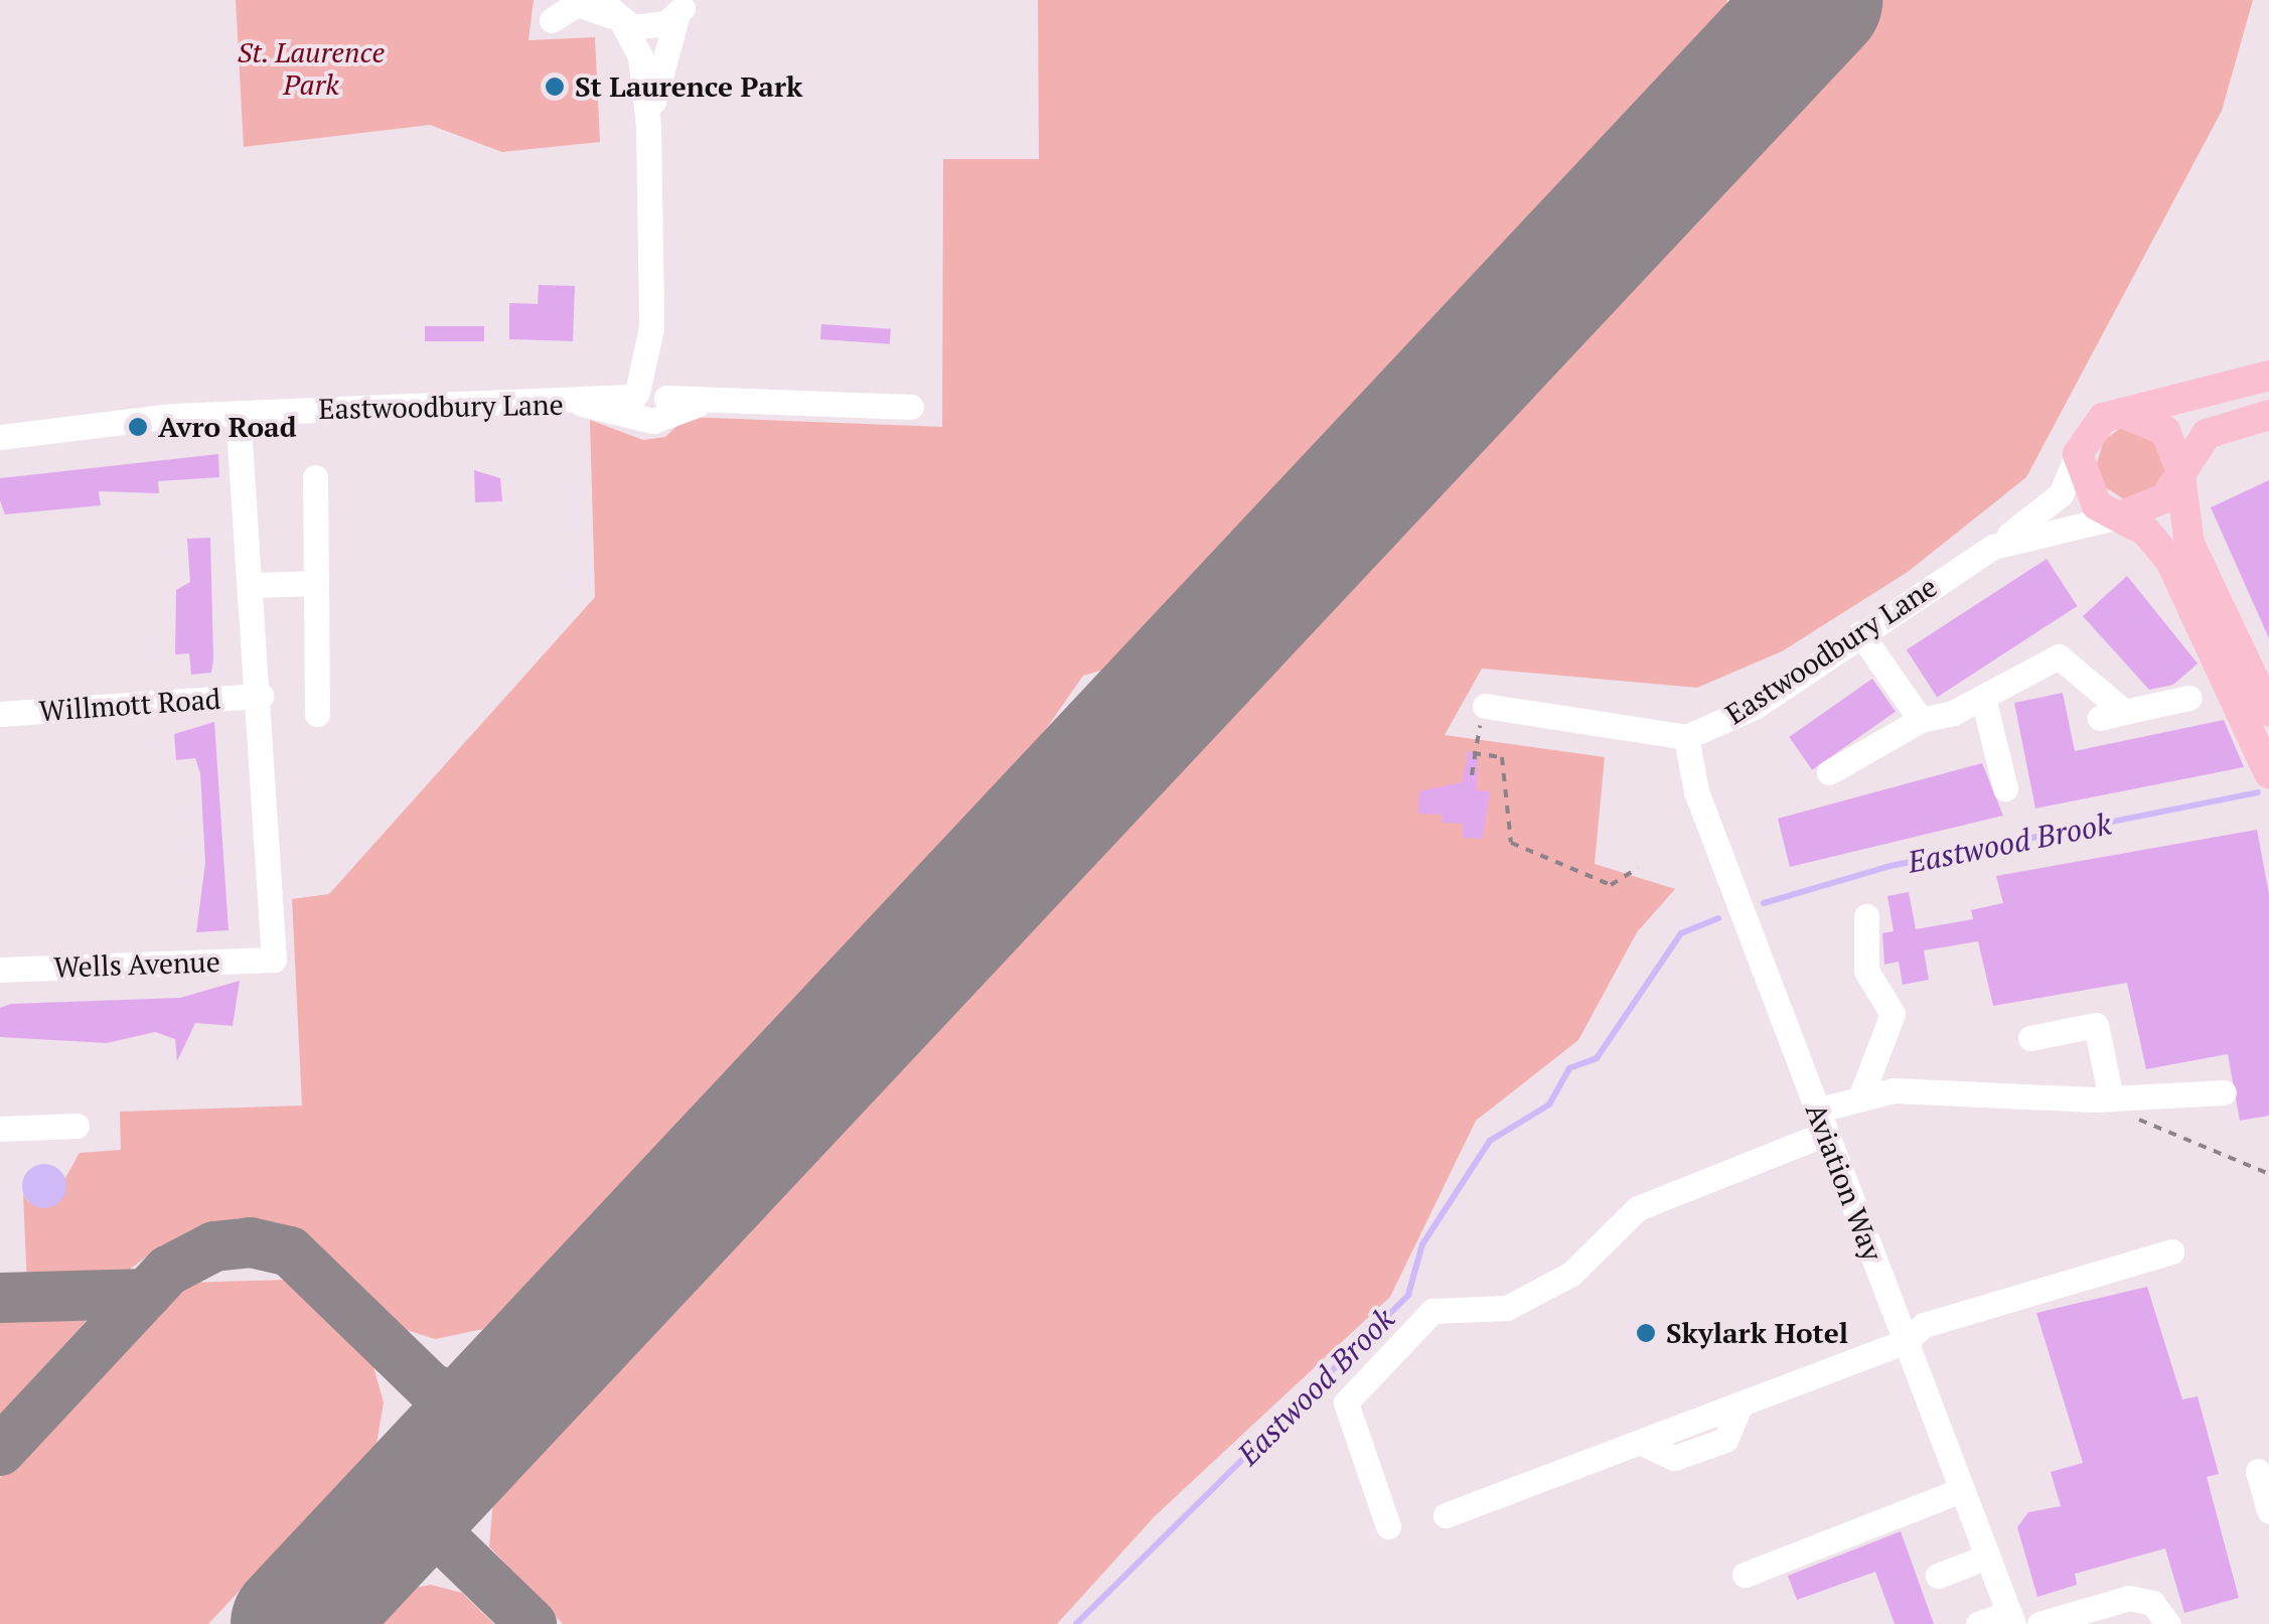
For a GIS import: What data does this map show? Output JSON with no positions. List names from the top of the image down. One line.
{"streets":{"main road":["Eastwoodbury Lane"],"street":["Willmott Road","Wells Avenue","Aviation Way"]},"crossings":[["Eastwoodbury Lane","Aviation Way"],["Willmott Road","Wells Avenue"]],"water":["Eastwood Brook"],"parks":["St. Laurence Park"],"places":["St Laurence Park","Avro Road","Skylark Hotel"]}
